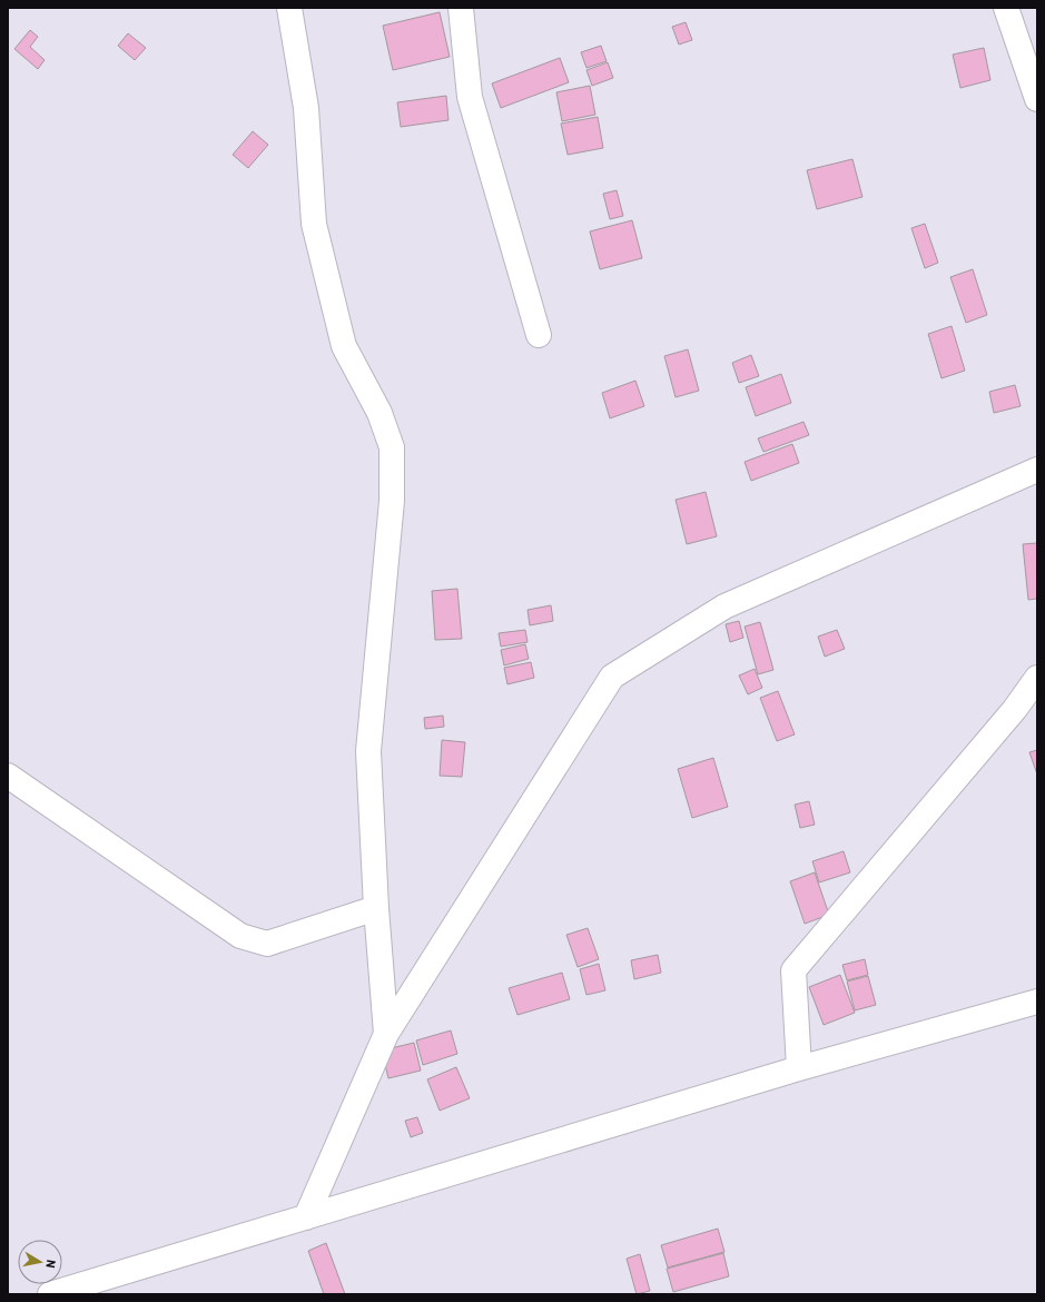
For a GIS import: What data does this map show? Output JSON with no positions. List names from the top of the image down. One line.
{"north":"right"}
